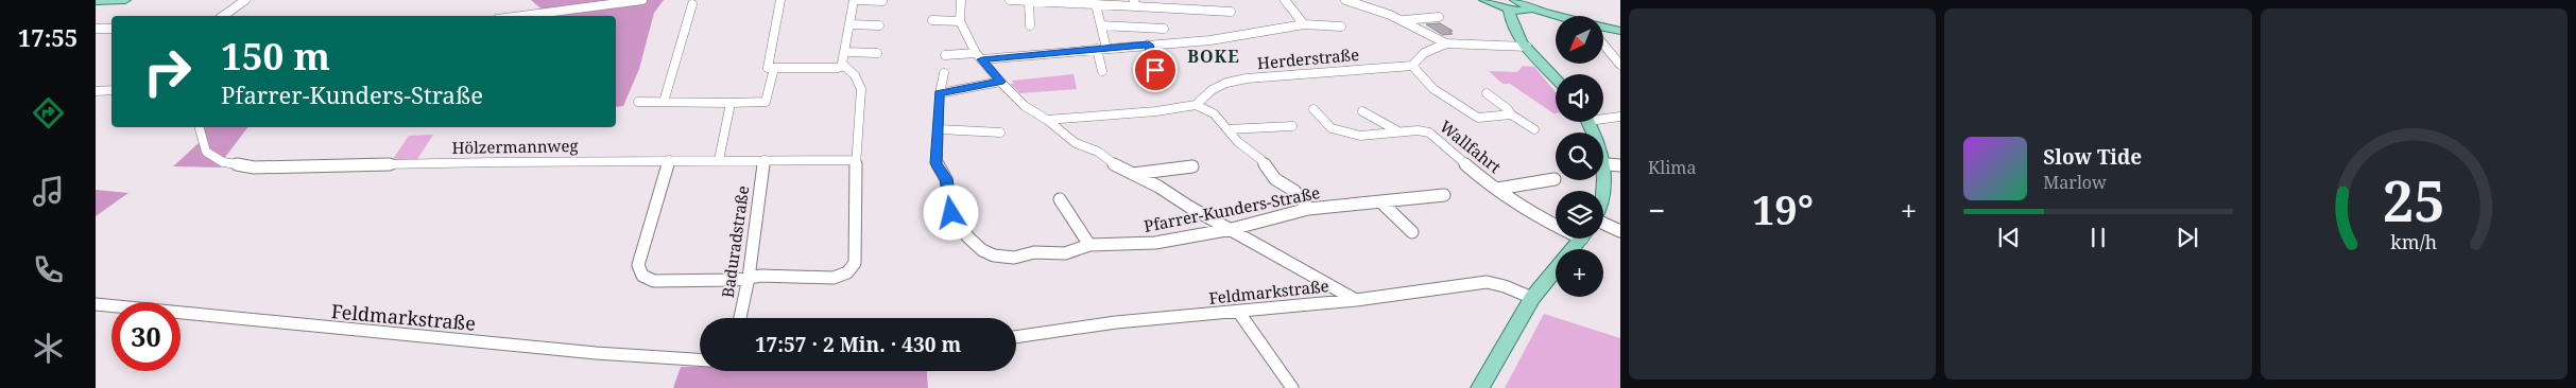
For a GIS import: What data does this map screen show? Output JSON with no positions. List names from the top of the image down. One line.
{"streets":{"street":["Herderstraße","Hölzermannweg","Wallfahrt","Pfarrer-Kunders-Straße","Baduradstraße","Feldmarkstraße"]},"crossings":[["Hölzermannweg","Baduradstraße"]],"districts":["BOKE"],"north":"bottom left","page":{"tabs":"17:55","tile":"Klima","map_buttons":"+","turn":["150 m","Pfarrer-Kunders-Straße"],"song":["Slow Tide","Marlow"],"heat":["−","19°","+"],"limit":"30","trip":"17:57 · 2 Min. · 430 m","gauge":["25","km/h"]}}
